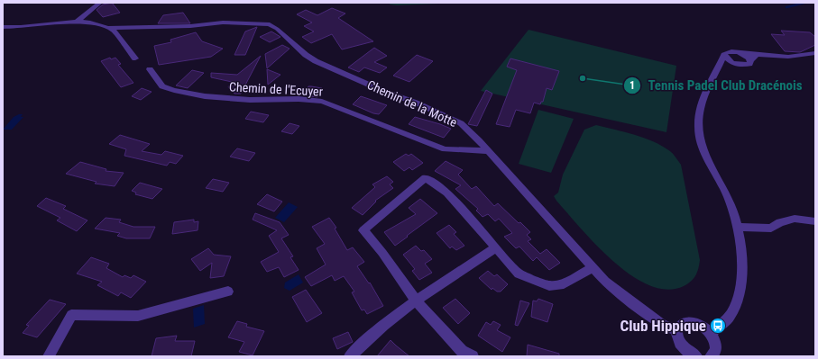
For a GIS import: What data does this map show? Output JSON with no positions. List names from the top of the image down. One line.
{"streets":{"street":["Chemin de l'Ecuyer","Chemin de la Motte"]},"crossings":[["Chemin de l'Ecuyer","Chemin de la Motte"]],"places":{"other":["Tennis Padel Club Dracénois"],"bus stop":["Club Hippique"]}}
